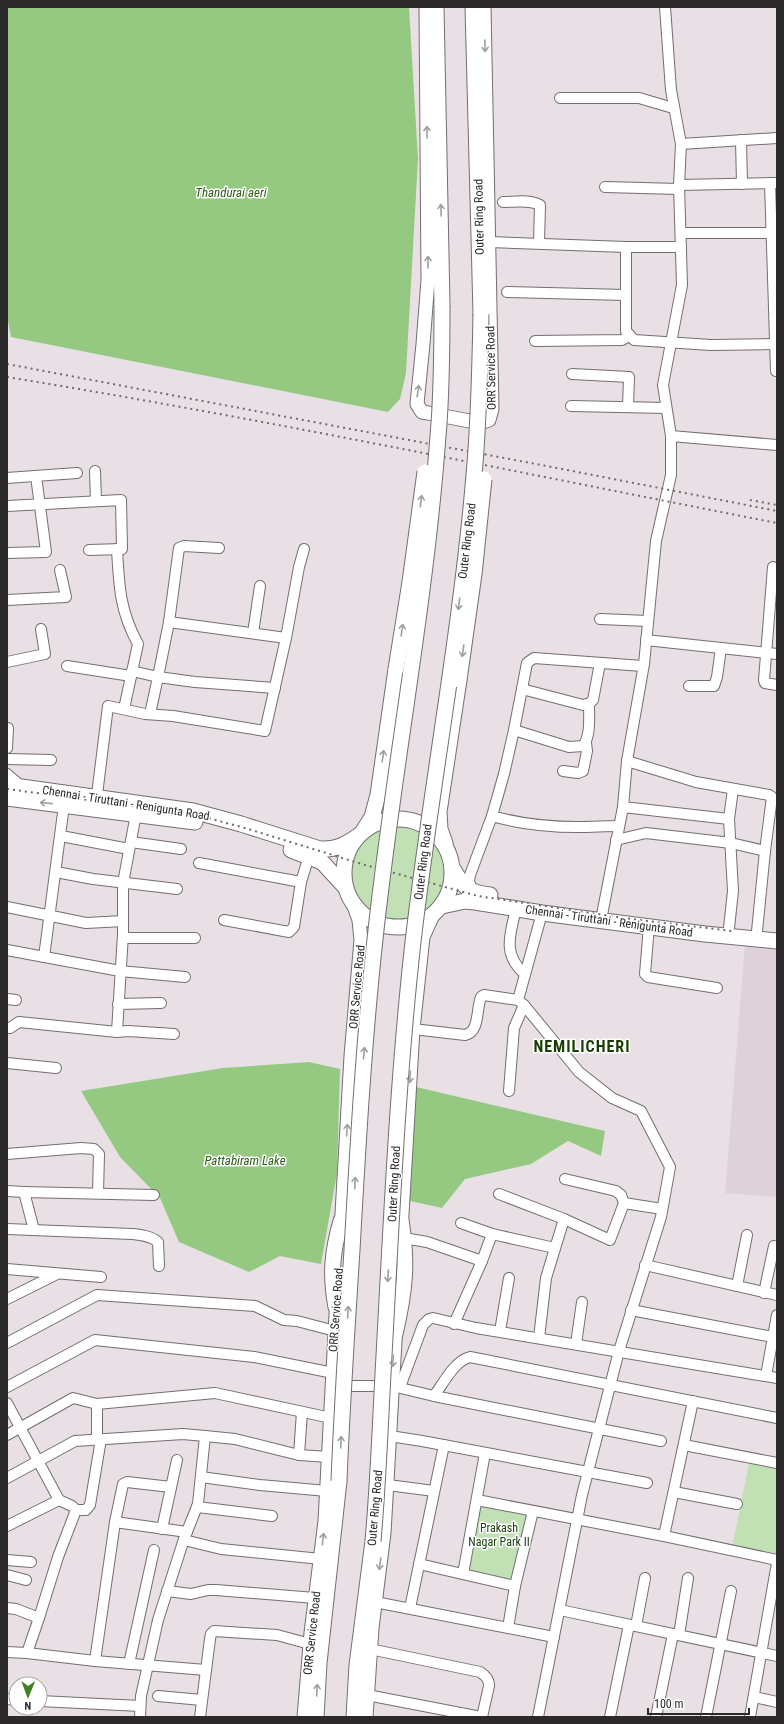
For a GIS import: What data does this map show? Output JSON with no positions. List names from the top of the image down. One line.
{"streets":{"highway":["Outer Ring Road","Chennai - Tiruttani - Renigunta Road"],"main road":["ORR Service Road"]},"crossings":[["ORR Service Road","Chennai - Tiruttani - Renigunta Road"]],"districts":["NEMILICHERI"],"water":["Thandurai aeri","Pattabiram Lake"],"parks":["Prakash Nagar Park II"],"scale_bar":"100 m","north":"bottom"}
